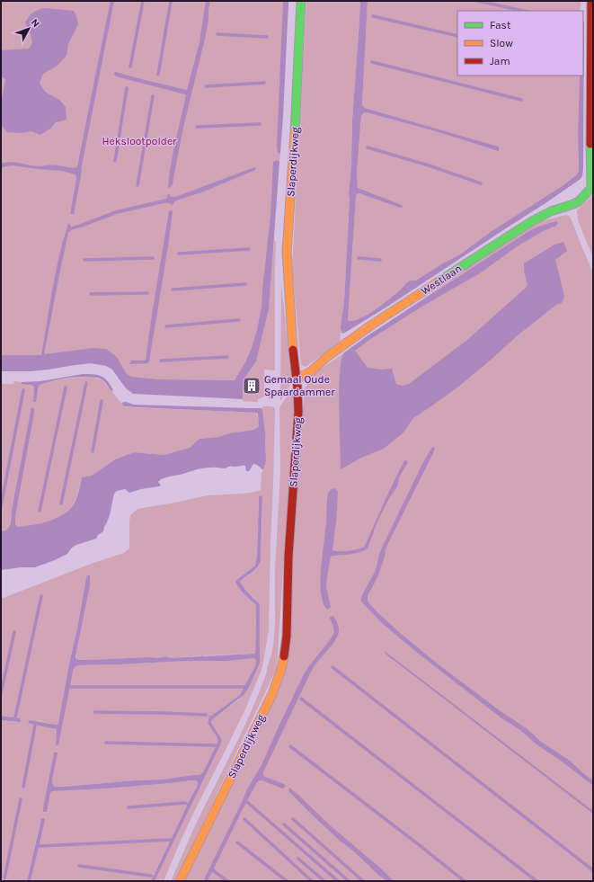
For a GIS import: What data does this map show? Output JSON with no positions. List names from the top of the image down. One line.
{"streets":{"street":["Slaperdijkweg","Westlaan"]},"crossings":[["Slaperdijkweg","Westlaan"]],"parks":["Hekslootpolder"],"places":{"building":["Gemaal Oude Spaardammer"]},"legend":["Fast","Slow","Jam"],"north":"top right"}
